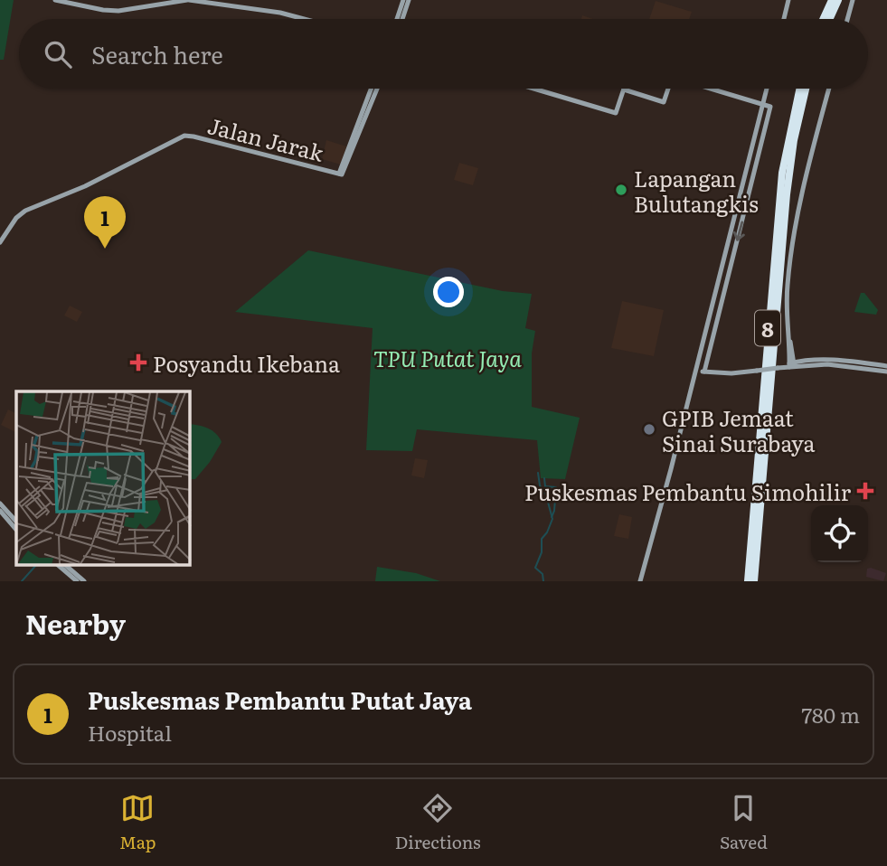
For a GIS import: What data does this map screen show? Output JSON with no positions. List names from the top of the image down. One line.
{"streets":{"highway":["8"],"street":["Jalan Jarak"]},"parks":["TPU Putat Jaya"],"places":{"other":["Lapangan Bulutangkis","GPIB Jemaat Sinai Surabaya"],"health":["Posyandu Ikebana","Puskesmas Pembantu Simohilir"]},"page":{"search":"Search here","pins":"1","heading":"Nearby","list":[{"mark":"1","name":"Puskesmas Pembantu Putat Jaya","note":"Hospital","value":"780 m"}],"nav":["Map","Directions","Saved"]}}
